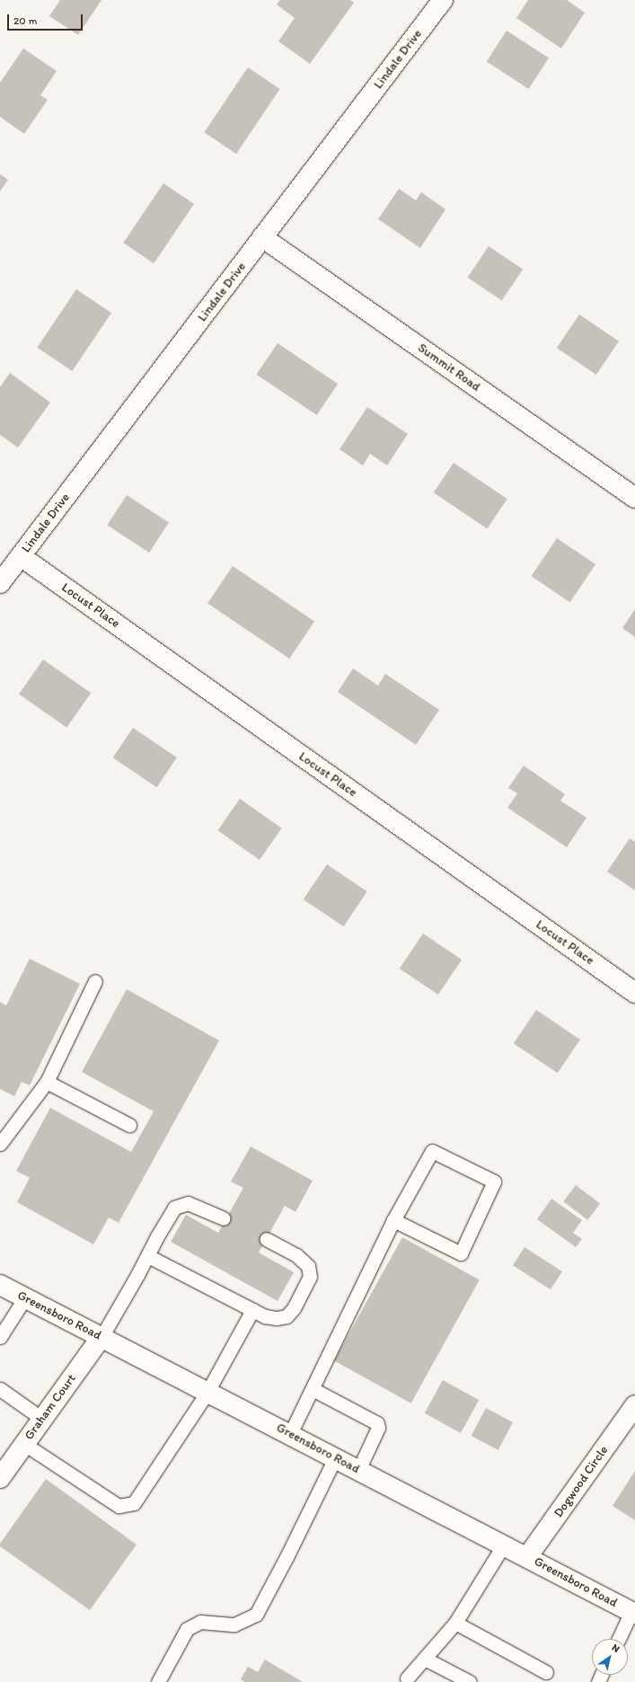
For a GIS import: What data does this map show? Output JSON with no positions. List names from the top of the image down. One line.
{"streets":{"street":["Lindale Drive","Summit Road","Locust Place","Greensboro Road","Graham Court","Dogwood Circle"]},"crossings":[["Lindale Drive","Summit Road"],["Lindale Drive","Locust Place"],["Greensboro Road","Graham Court"],["Greensboro Road","Dogwood Circle"]],"scale_bar":"20 m","north":"top right"}
